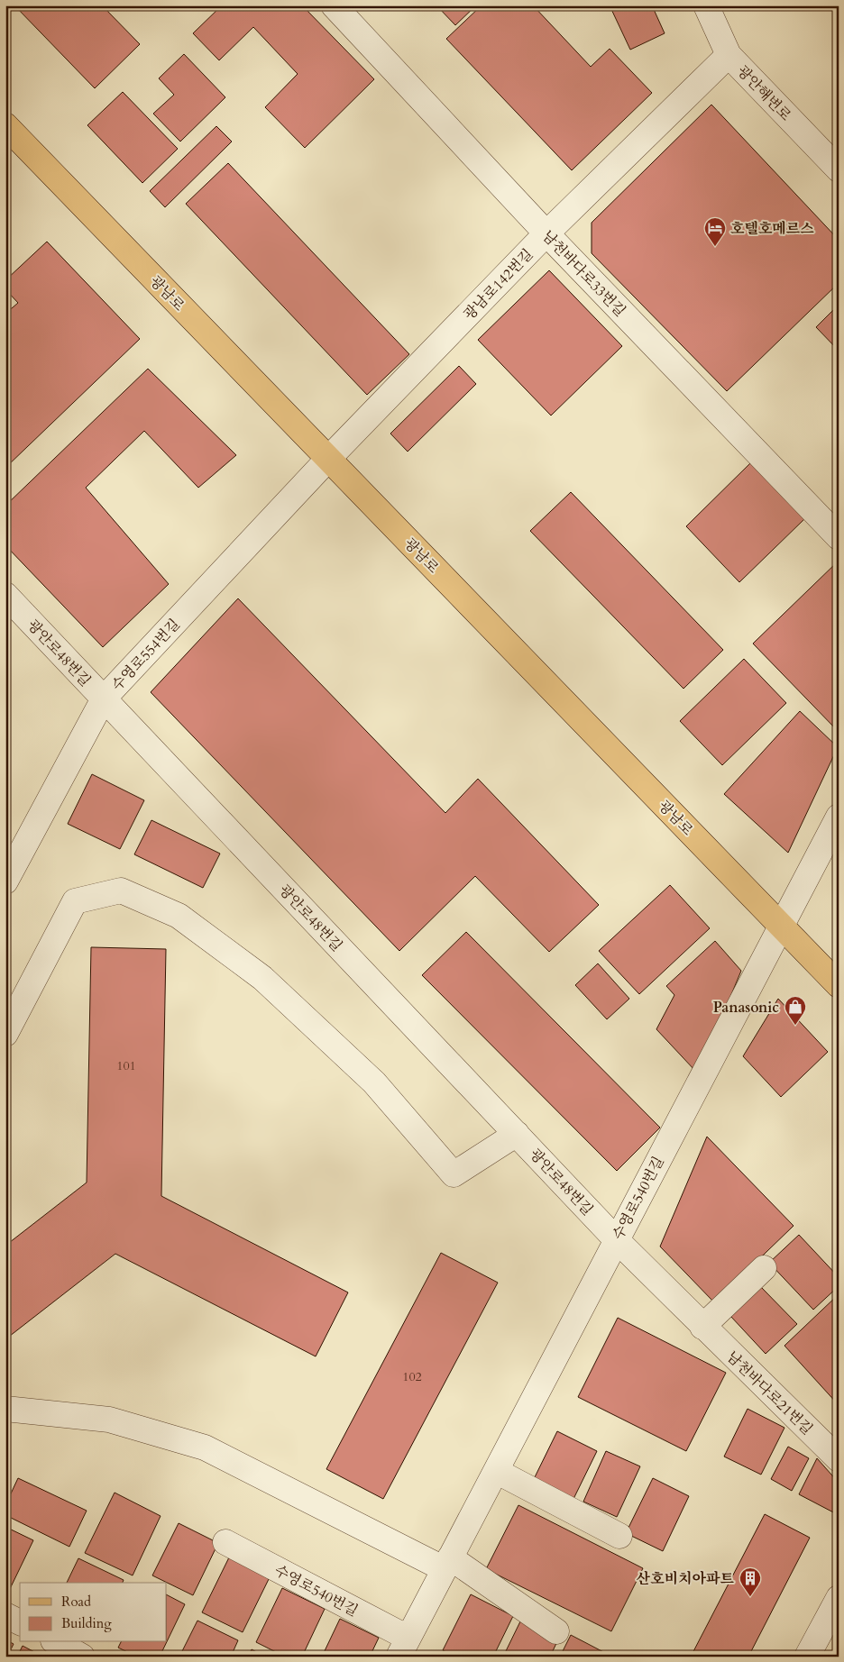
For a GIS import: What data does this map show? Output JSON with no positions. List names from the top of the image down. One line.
{"streets":{"main road":["광남로"],"street":["광안해변로","남천바다로33번길","광남로142번길","광안로48번길","수영로554번길","수영로540번길","남천바다로21번길"]},"crossings":[["광안해변로","광남로142번길"],["남천바다로33번길","광남로142번길"],["광남로142번길","광남로"],["광남로142번길","수영로554번길"],["광남로","수영로554번길"],["광남로","수영로540번길"],["광안로48번길","수영로554번길"],["광안로48번길","수영로540번길"],["광안로48번길","남천바다로21번길"],["수영로540번길","남천바다로21번길"]],"places":{"hotel":["호텔호메르스"],"shop":["Panasonic"],"building":["산호비치아파트"]},"house_numbers":["101","102"],"legend":["Road","Building"]}
